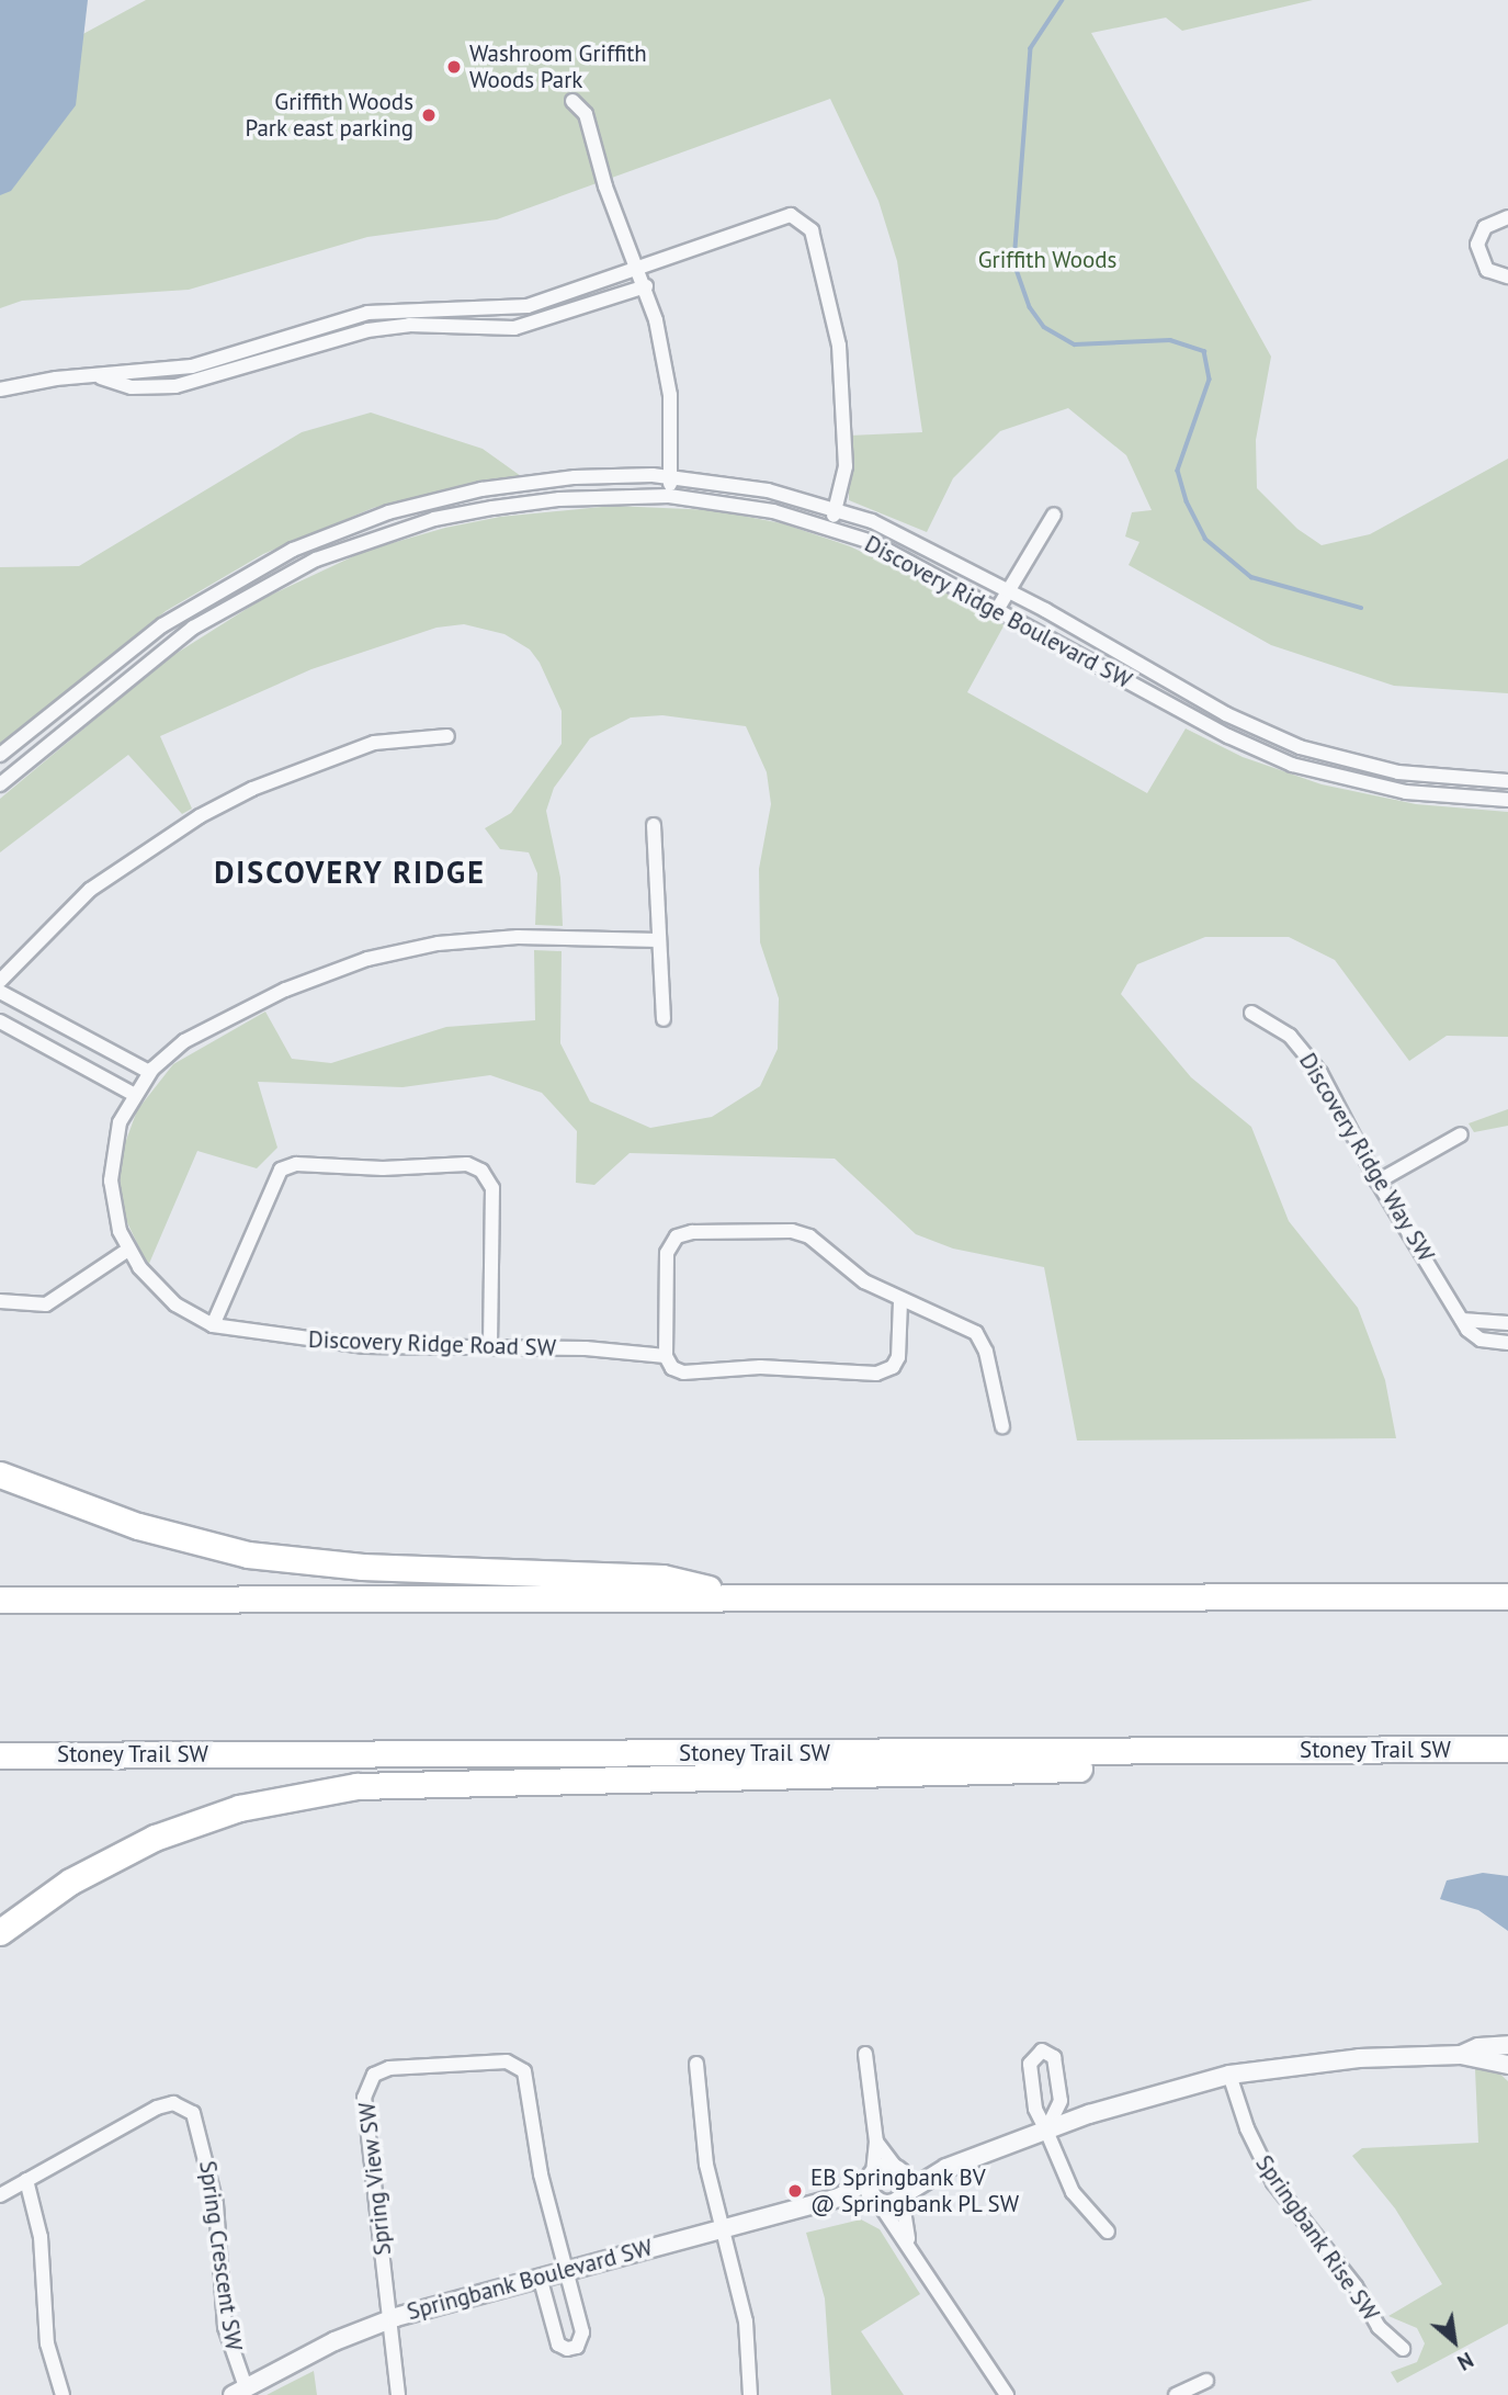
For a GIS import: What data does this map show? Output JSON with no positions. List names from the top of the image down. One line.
{"streets":{"highway":["Stoney Trail SW"],"street":["Discovery Ridge Boulevard SW","Discovery Ridge Way SW","Discovery Ridge Road SW","Spring View SW","Springbank Rise SW","Spring Crescent SW","Springbank Boulevard SW"]},"crossings":[["Spring View SW","Springbank Boulevard SW"],["Spring Crescent SW","Springbank Boulevard SW"]],"districts":["DISCOVERY RIDGE"],"parks":["Griffith Woods"],"places":["Washroom Griffith Woods Park","Griffith Woods Park east parking","EB Springbank BV @ Springbank PL SW"],"north":"bottom right"}
